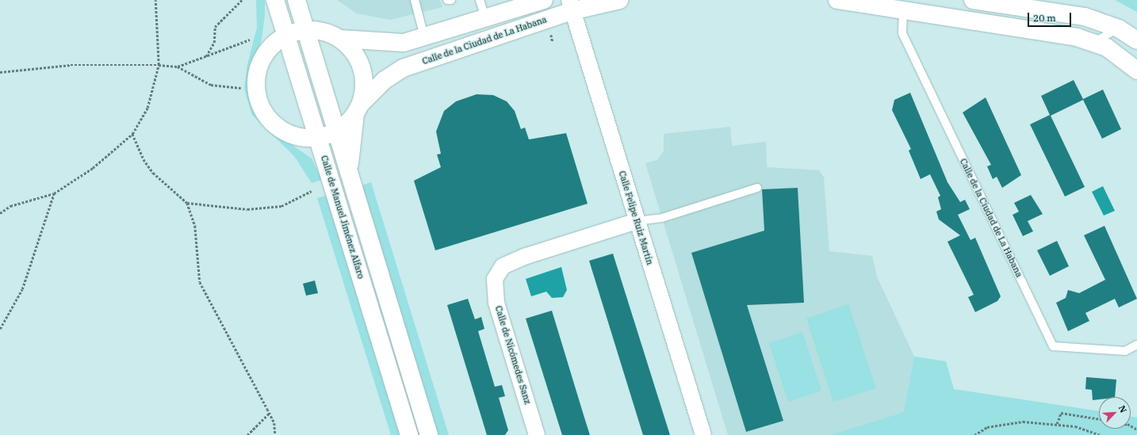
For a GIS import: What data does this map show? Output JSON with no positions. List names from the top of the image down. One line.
{"streets":{"main road":["Calle de la Ciudad de La Habana","Calle de Manuel Jiménez Alfaro"],"street":["Calle Felipe Ruiz Martín","Calle de Nicómedes Sanz"]},"crossings":[["Calle de la Ciudad de La Habana","Calle Felipe Ruiz Martín"],["Calle Felipe Ruiz Martín","Calle de Nicómedes Sanz"]],"scale_bar":"20 m","north":"top right"}
